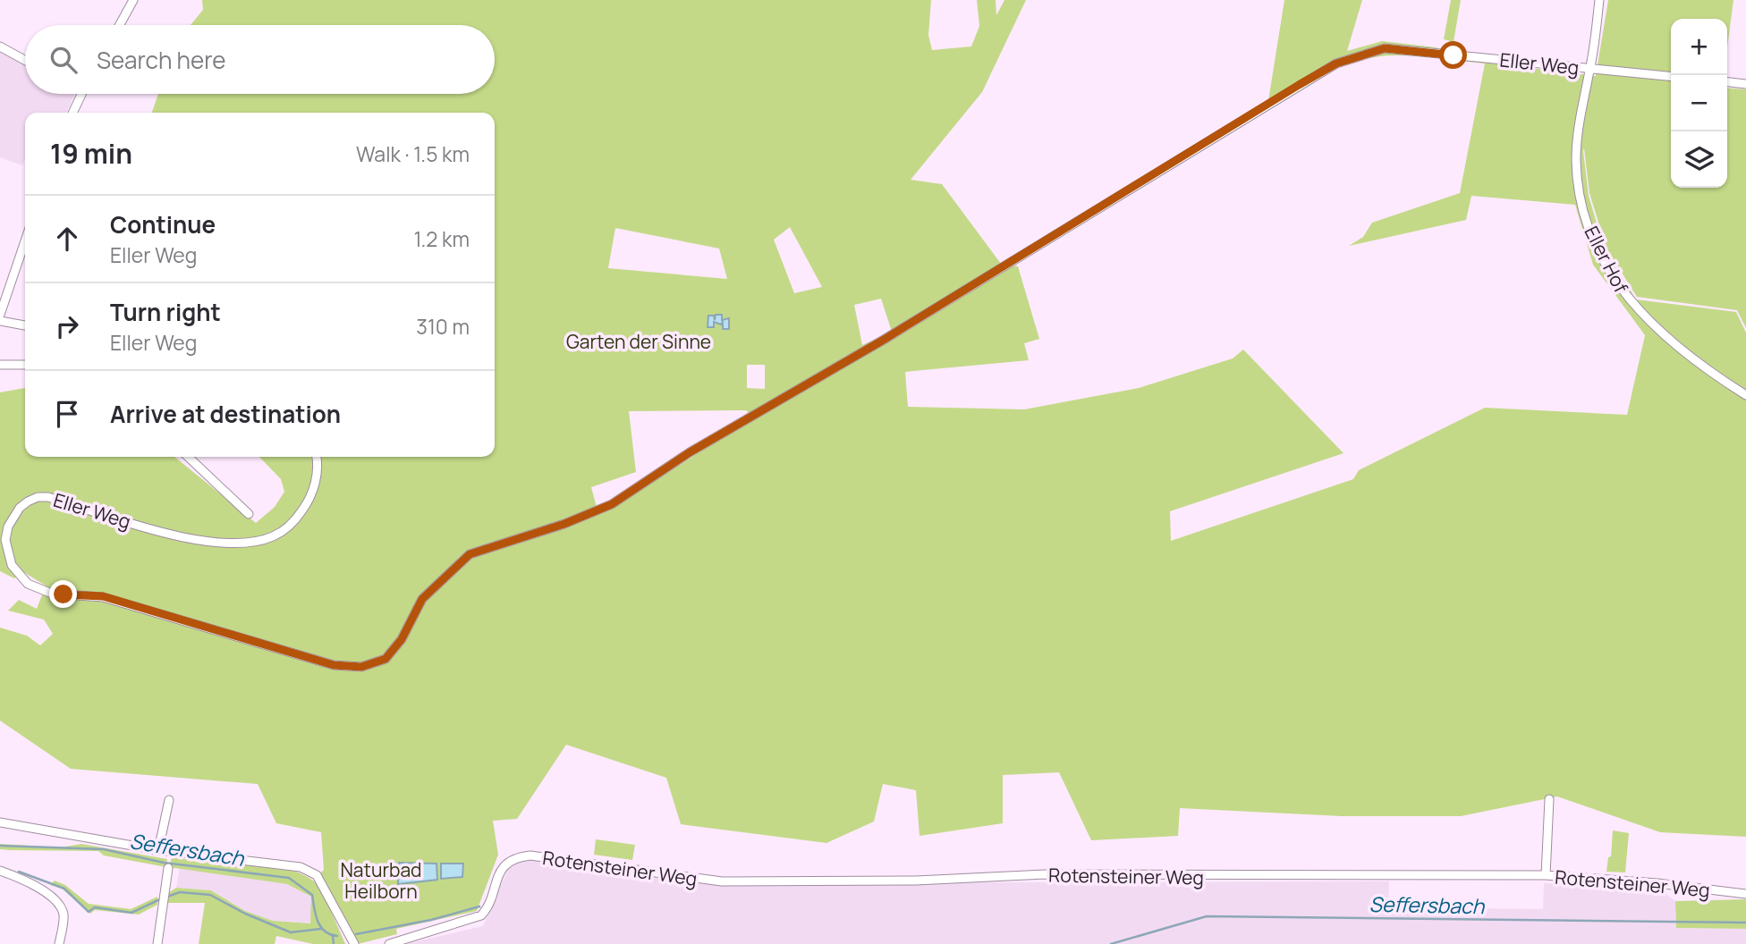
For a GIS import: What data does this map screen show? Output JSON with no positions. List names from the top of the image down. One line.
{"streets":{"street":["Eller Weg","Eller Hof","Rotensteiner Weg"]},"crossings":[["Eller Weg","Eller Hof"]],"water":["Seffersbach"],"parks":["Garten der Sinne","Naturbad Heilborn"],"page":{"map_buttons":["+","−"],"search":"Search here","heading":["19 min","Walk · 1.5 km"],"list":[["Continue","Eller Weg","1.2 km"],["Turn right","Eller Weg","310 m"],"Arrive at destination"]}}
